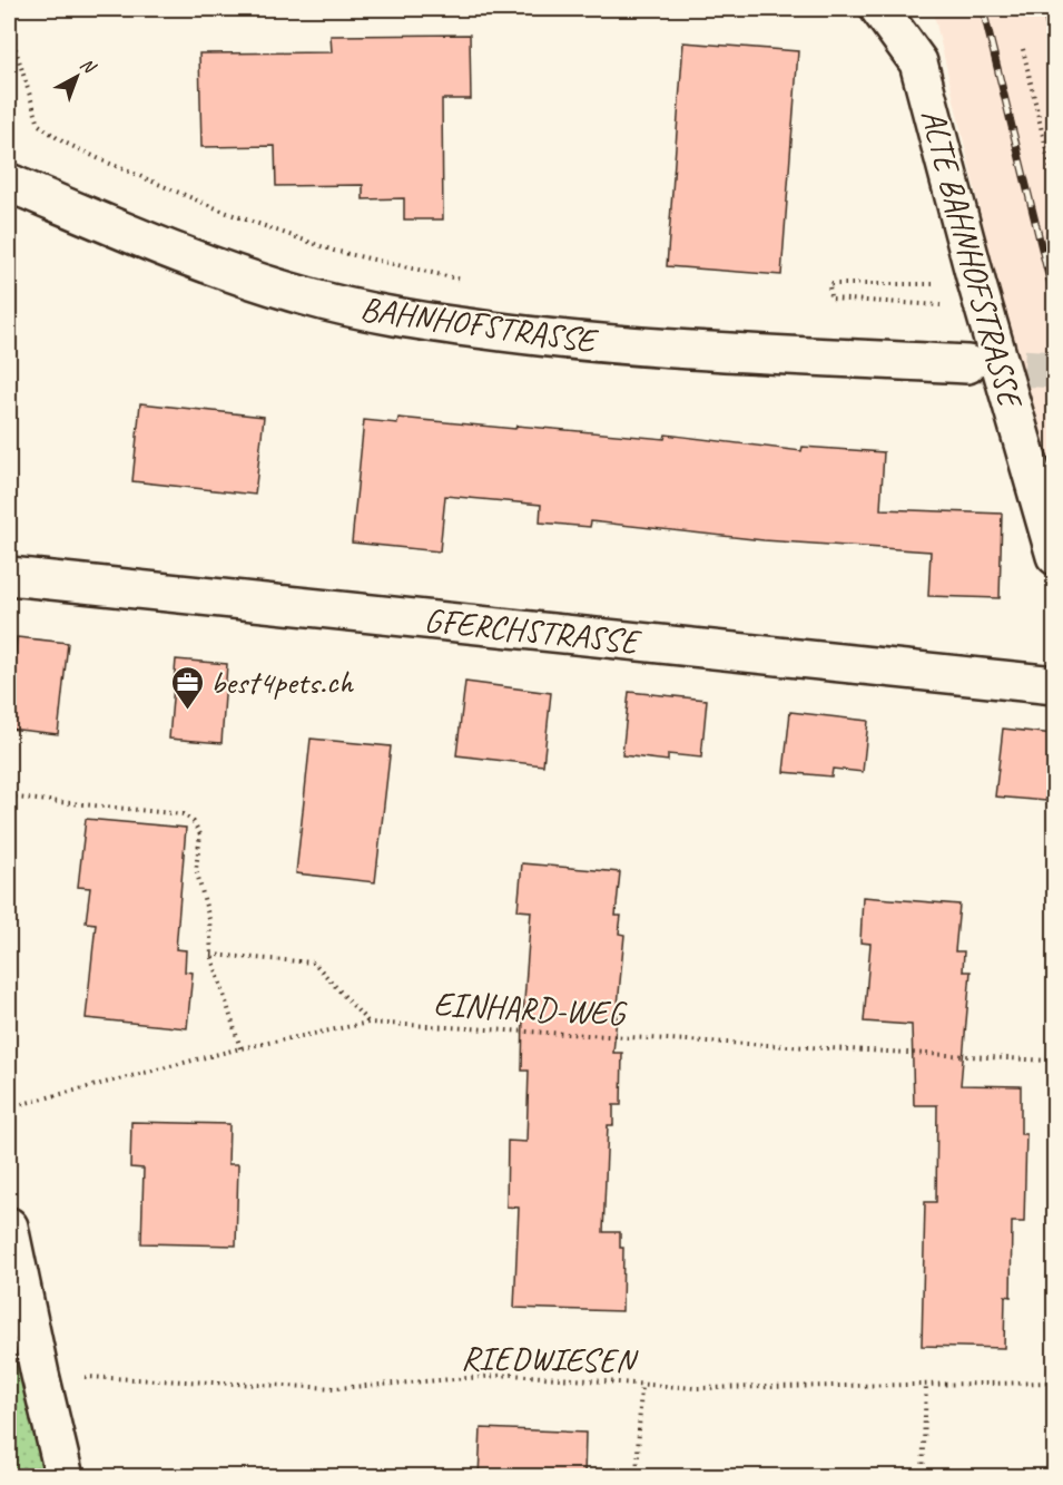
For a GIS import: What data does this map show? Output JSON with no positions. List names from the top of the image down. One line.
{"streets":{"street":["ALTE BAHNHOFSTRASSE","BAHNHOFSTRASSE","GFERCHSTRASSE"],"path":["EINHARD-WEG","RIEDWIESEN"]},"places":{"office":["best4pets.ch"]},"north":"top right"}
